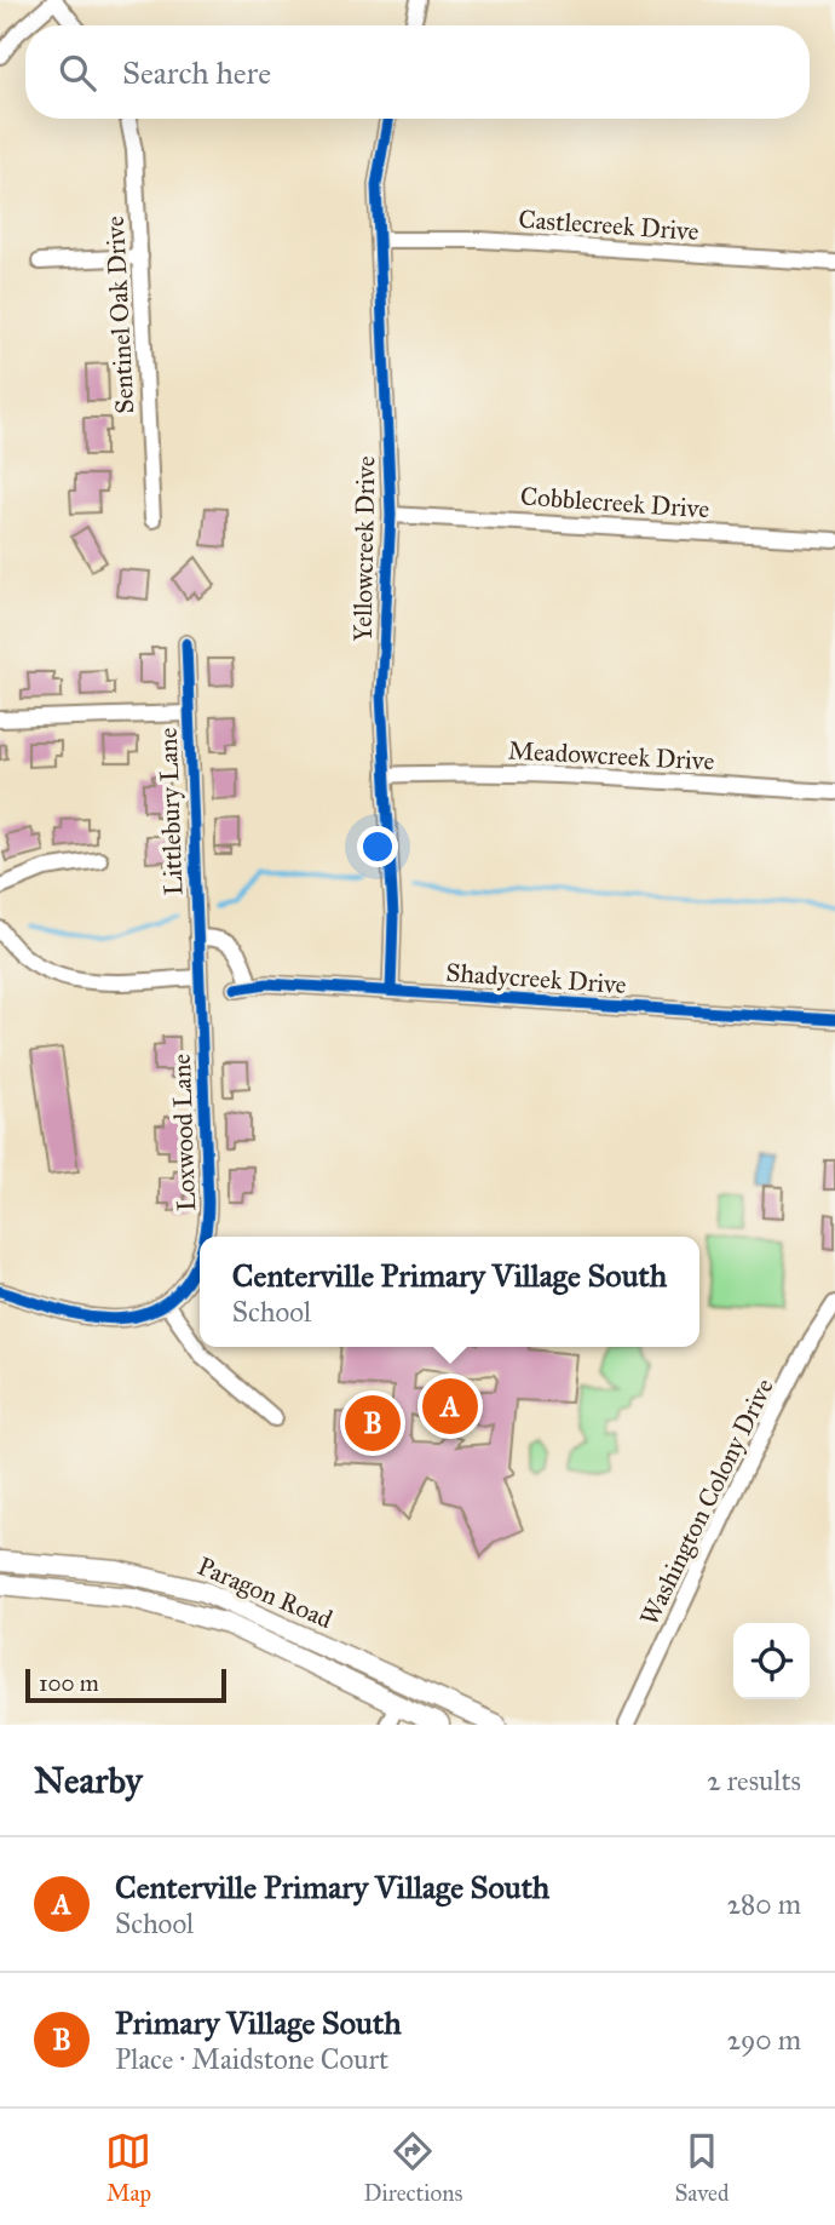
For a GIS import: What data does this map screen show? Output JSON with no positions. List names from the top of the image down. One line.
{"streets":{"street":["Castlecreek Drive","Sentinel Oak Drive","Cobblecreek Drive","Yellowcreek Drive","Meadowcreek Drive","Littlebury Lane","Shadycreek Drive","Loxwood Lane","Washington Colony Drive","Paragon Road"]},"crossings":[["Castlecreek Drive","Yellowcreek Drive"],["Cobblecreek Drive","Yellowcreek Drive"],["Yellowcreek Drive","Meadowcreek Drive"],["Yellowcreek Drive","Shadycreek Drive"],["Littlebury Lane","Shadycreek Drive"],["Littlebury Lane","Loxwood Lane"]],"scale_bar":"100 m","page":{"search":"Search here","popup":["Centerville Primary Village South","School"],"pins":["A","B"],"scale":"100 m","heading":["Nearby","2 results"],"list":[{"mark":"A","name":"Centerville Primary Village South","note":"School","value":"280 m"},{"mark":"B","name":"Primary Village South","note":"Place · Maidstone Court","value":"290 m"}],"nav":["Map","Directions","Saved"]}}
